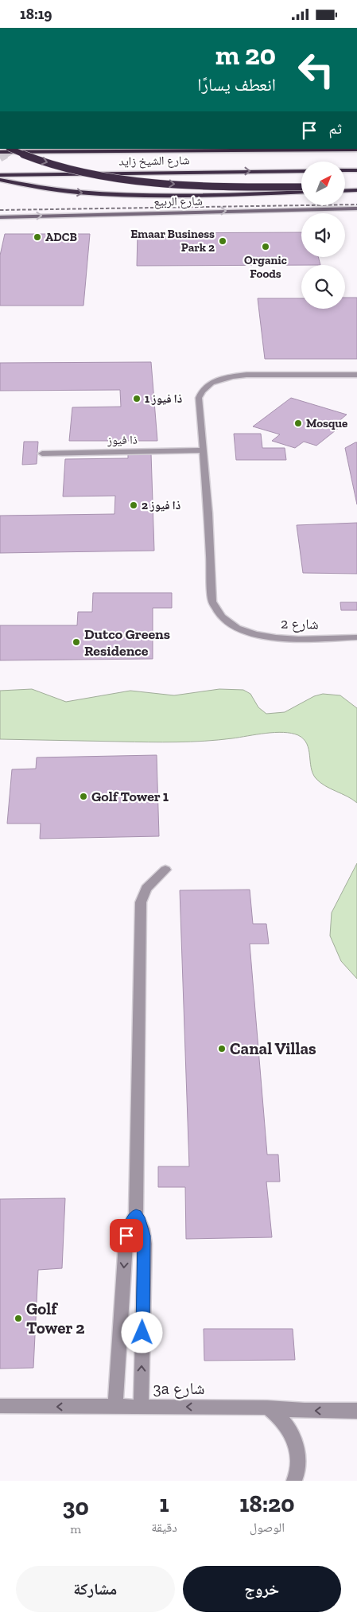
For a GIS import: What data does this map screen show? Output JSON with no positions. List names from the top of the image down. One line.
{"streets":{"highway":["شارع الشيخ زايد"],"main road":["شارع الربيع"],"street":["ذا فيوز","شارع 2","3a شارع"]},"crossings":[["ذا فيوز","شارع 2"]],"one_way":["شارع الربيع","3a شارع"],"places":["ADCB","Emaar Business Park 2","Organic Foods","ذا فيوز 1","Mosque","ذا فيوز 2","Dutco Greens Residence","Golf Tower 1","Canal Villas","Golf Tower 2"],"north":"top right","page":{"status":"18:19","turn":["20 m","انعطف يسارًا"],"then":"ثم","eta":["18:20","الوصول","1","دقيقة","30","m"],"buttons":["خروج","مشاركة"]}}
